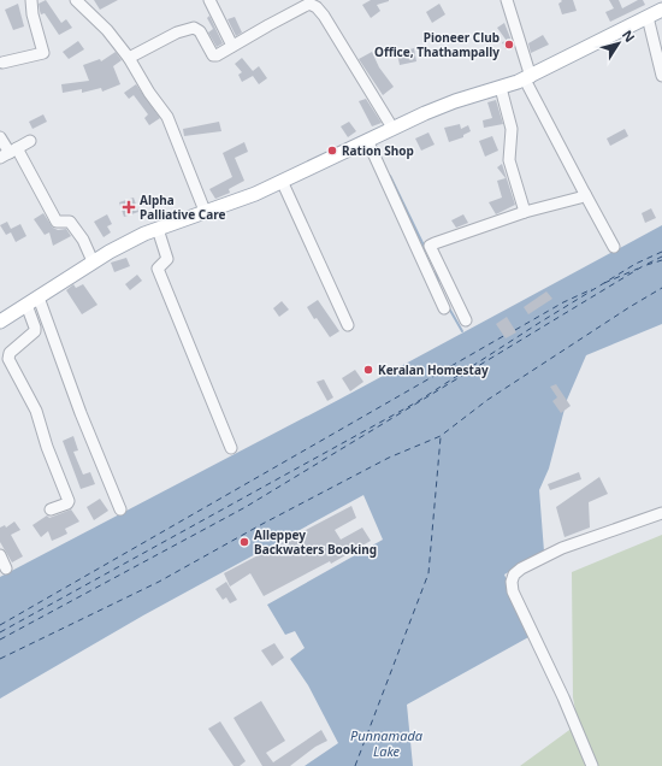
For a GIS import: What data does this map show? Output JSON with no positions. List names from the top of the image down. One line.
{"water":["Punnamada Lake"],"places":{"other":["Pioneer Club Office, Thathampally","Ration Shop","Keralan Homestay","Alleppey Backwaters Booking"],"health":["Alpha Palliative Care"]},"north":"top right"}
